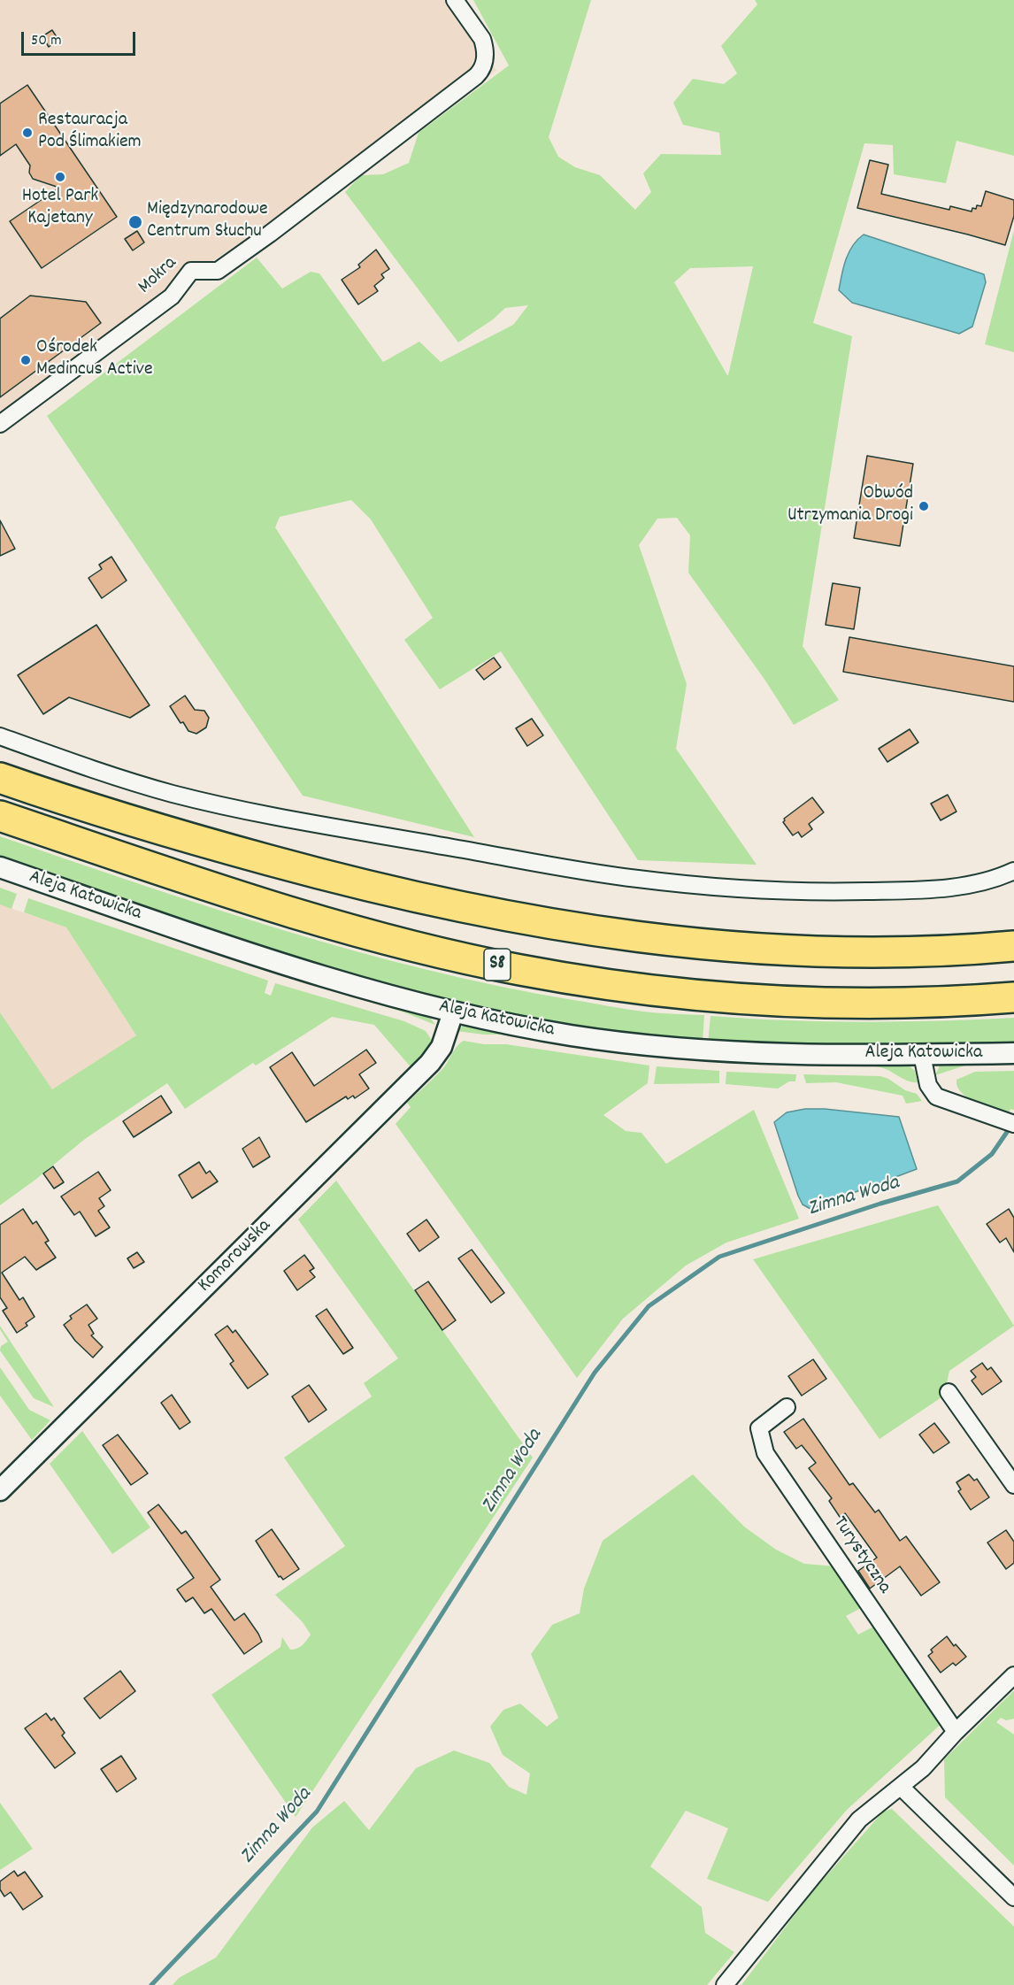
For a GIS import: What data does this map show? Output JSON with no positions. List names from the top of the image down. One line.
{"streets":{"highway":["S8"],"street":["Mokra","Aleja Katowicka","Komorowska","Turystyczna"]},"crossings":[["Aleja Katowicka","Komorowska"]],"water":["Zimna Woda"],"places":["Restauracja Pod Ślimakiem","Hotel Park Kajetany","Międzynarodowe Centrum Słuchu","Ośrodek Medincus Active","Obwód Utrzymania Drogi"],"scale_bar":"50 m"}
